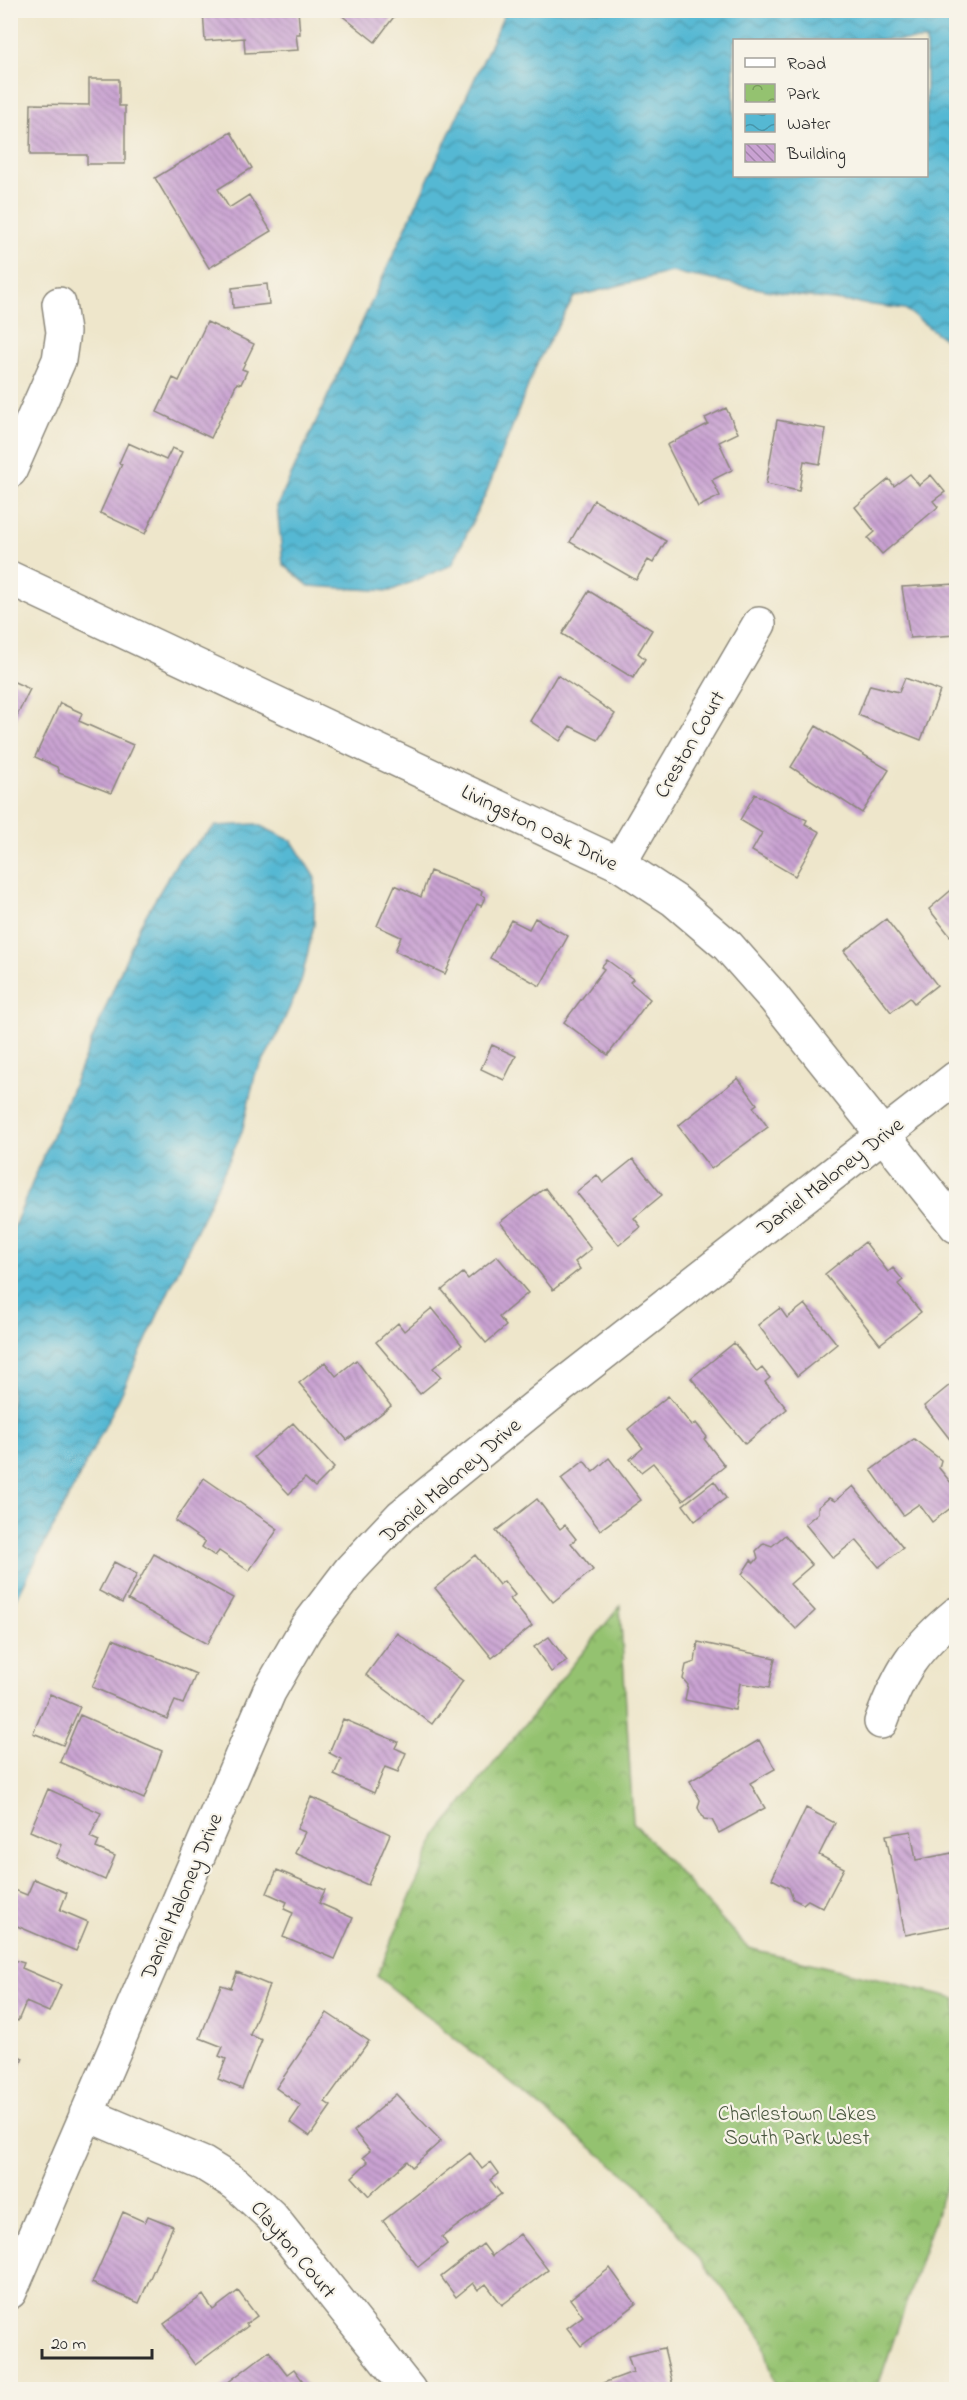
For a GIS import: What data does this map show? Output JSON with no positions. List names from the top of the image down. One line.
{"streets":{"street":["Creston Court","Livingston Oak Drive","Daniel Maloney Drive","Clayton Court"]},"crossings":[["Creston Court","Livingston Oak Drive"],["Livingston Oak Drive","Daniel Maloney Drive"],["Daniel Maloney Drive","Clayton Court"]],"parks":["Charlestown Lakes South Park West"],"legend":["Road","Park","Water","Building"],"scale_bar":"20 m"}
